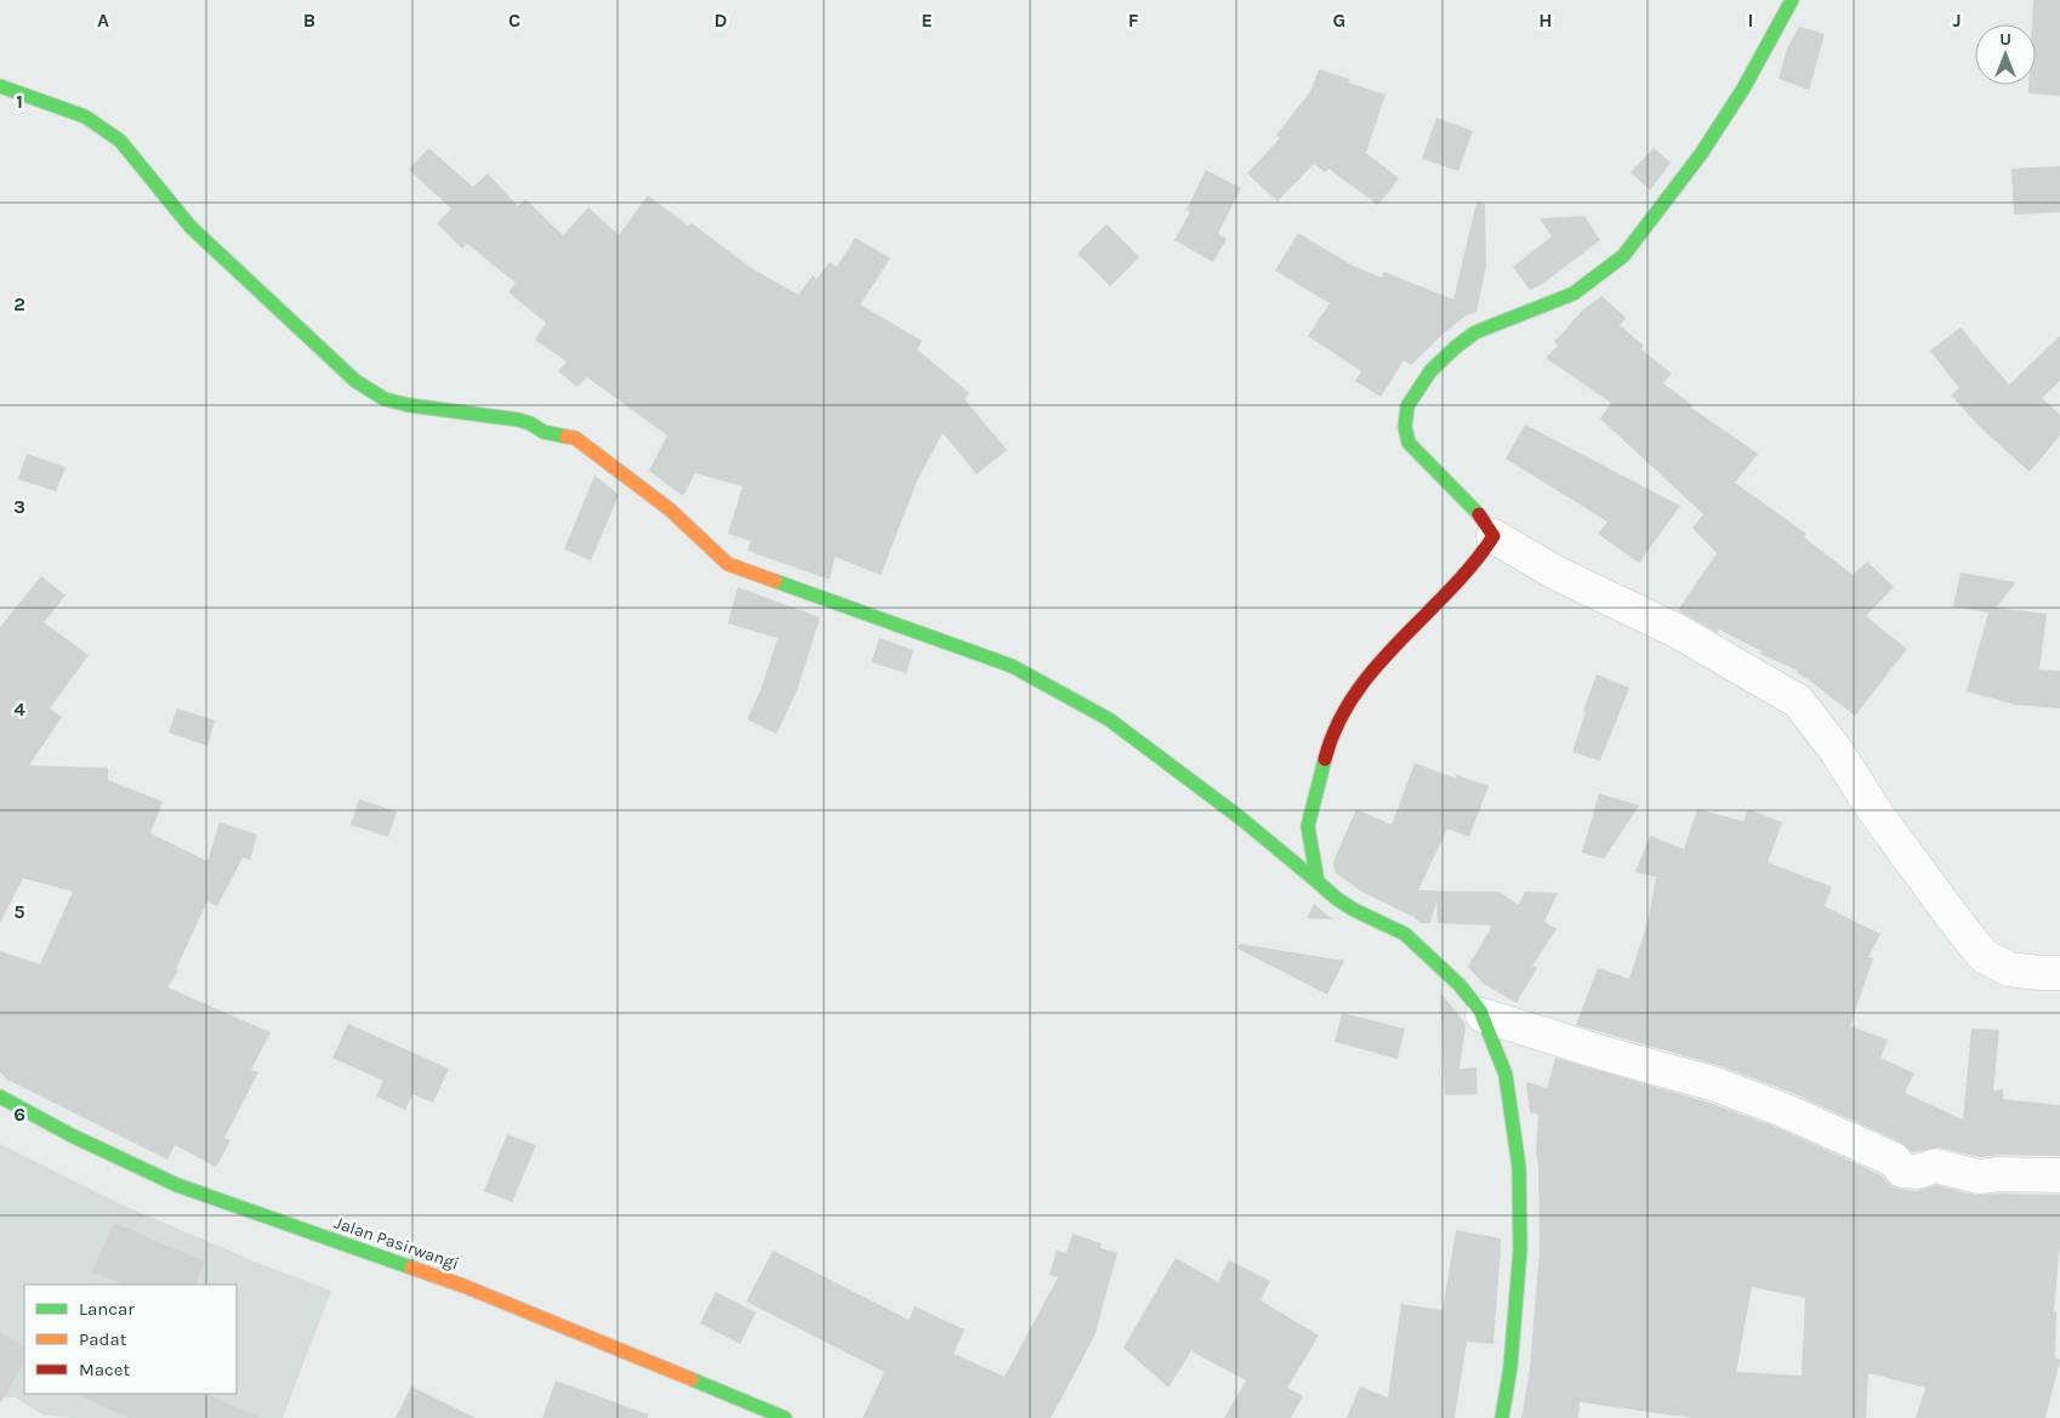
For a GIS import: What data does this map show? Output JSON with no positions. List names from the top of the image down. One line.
{"streets":{"street":["Jalan Pasirwangi"]},"legend":["Lancar","Padat","Macet"],"north":"top","grid":{"columns":["A","B","C","D","E","F","G","H","I","J"],"rows":["1","2","3","4","5","6"]}}
